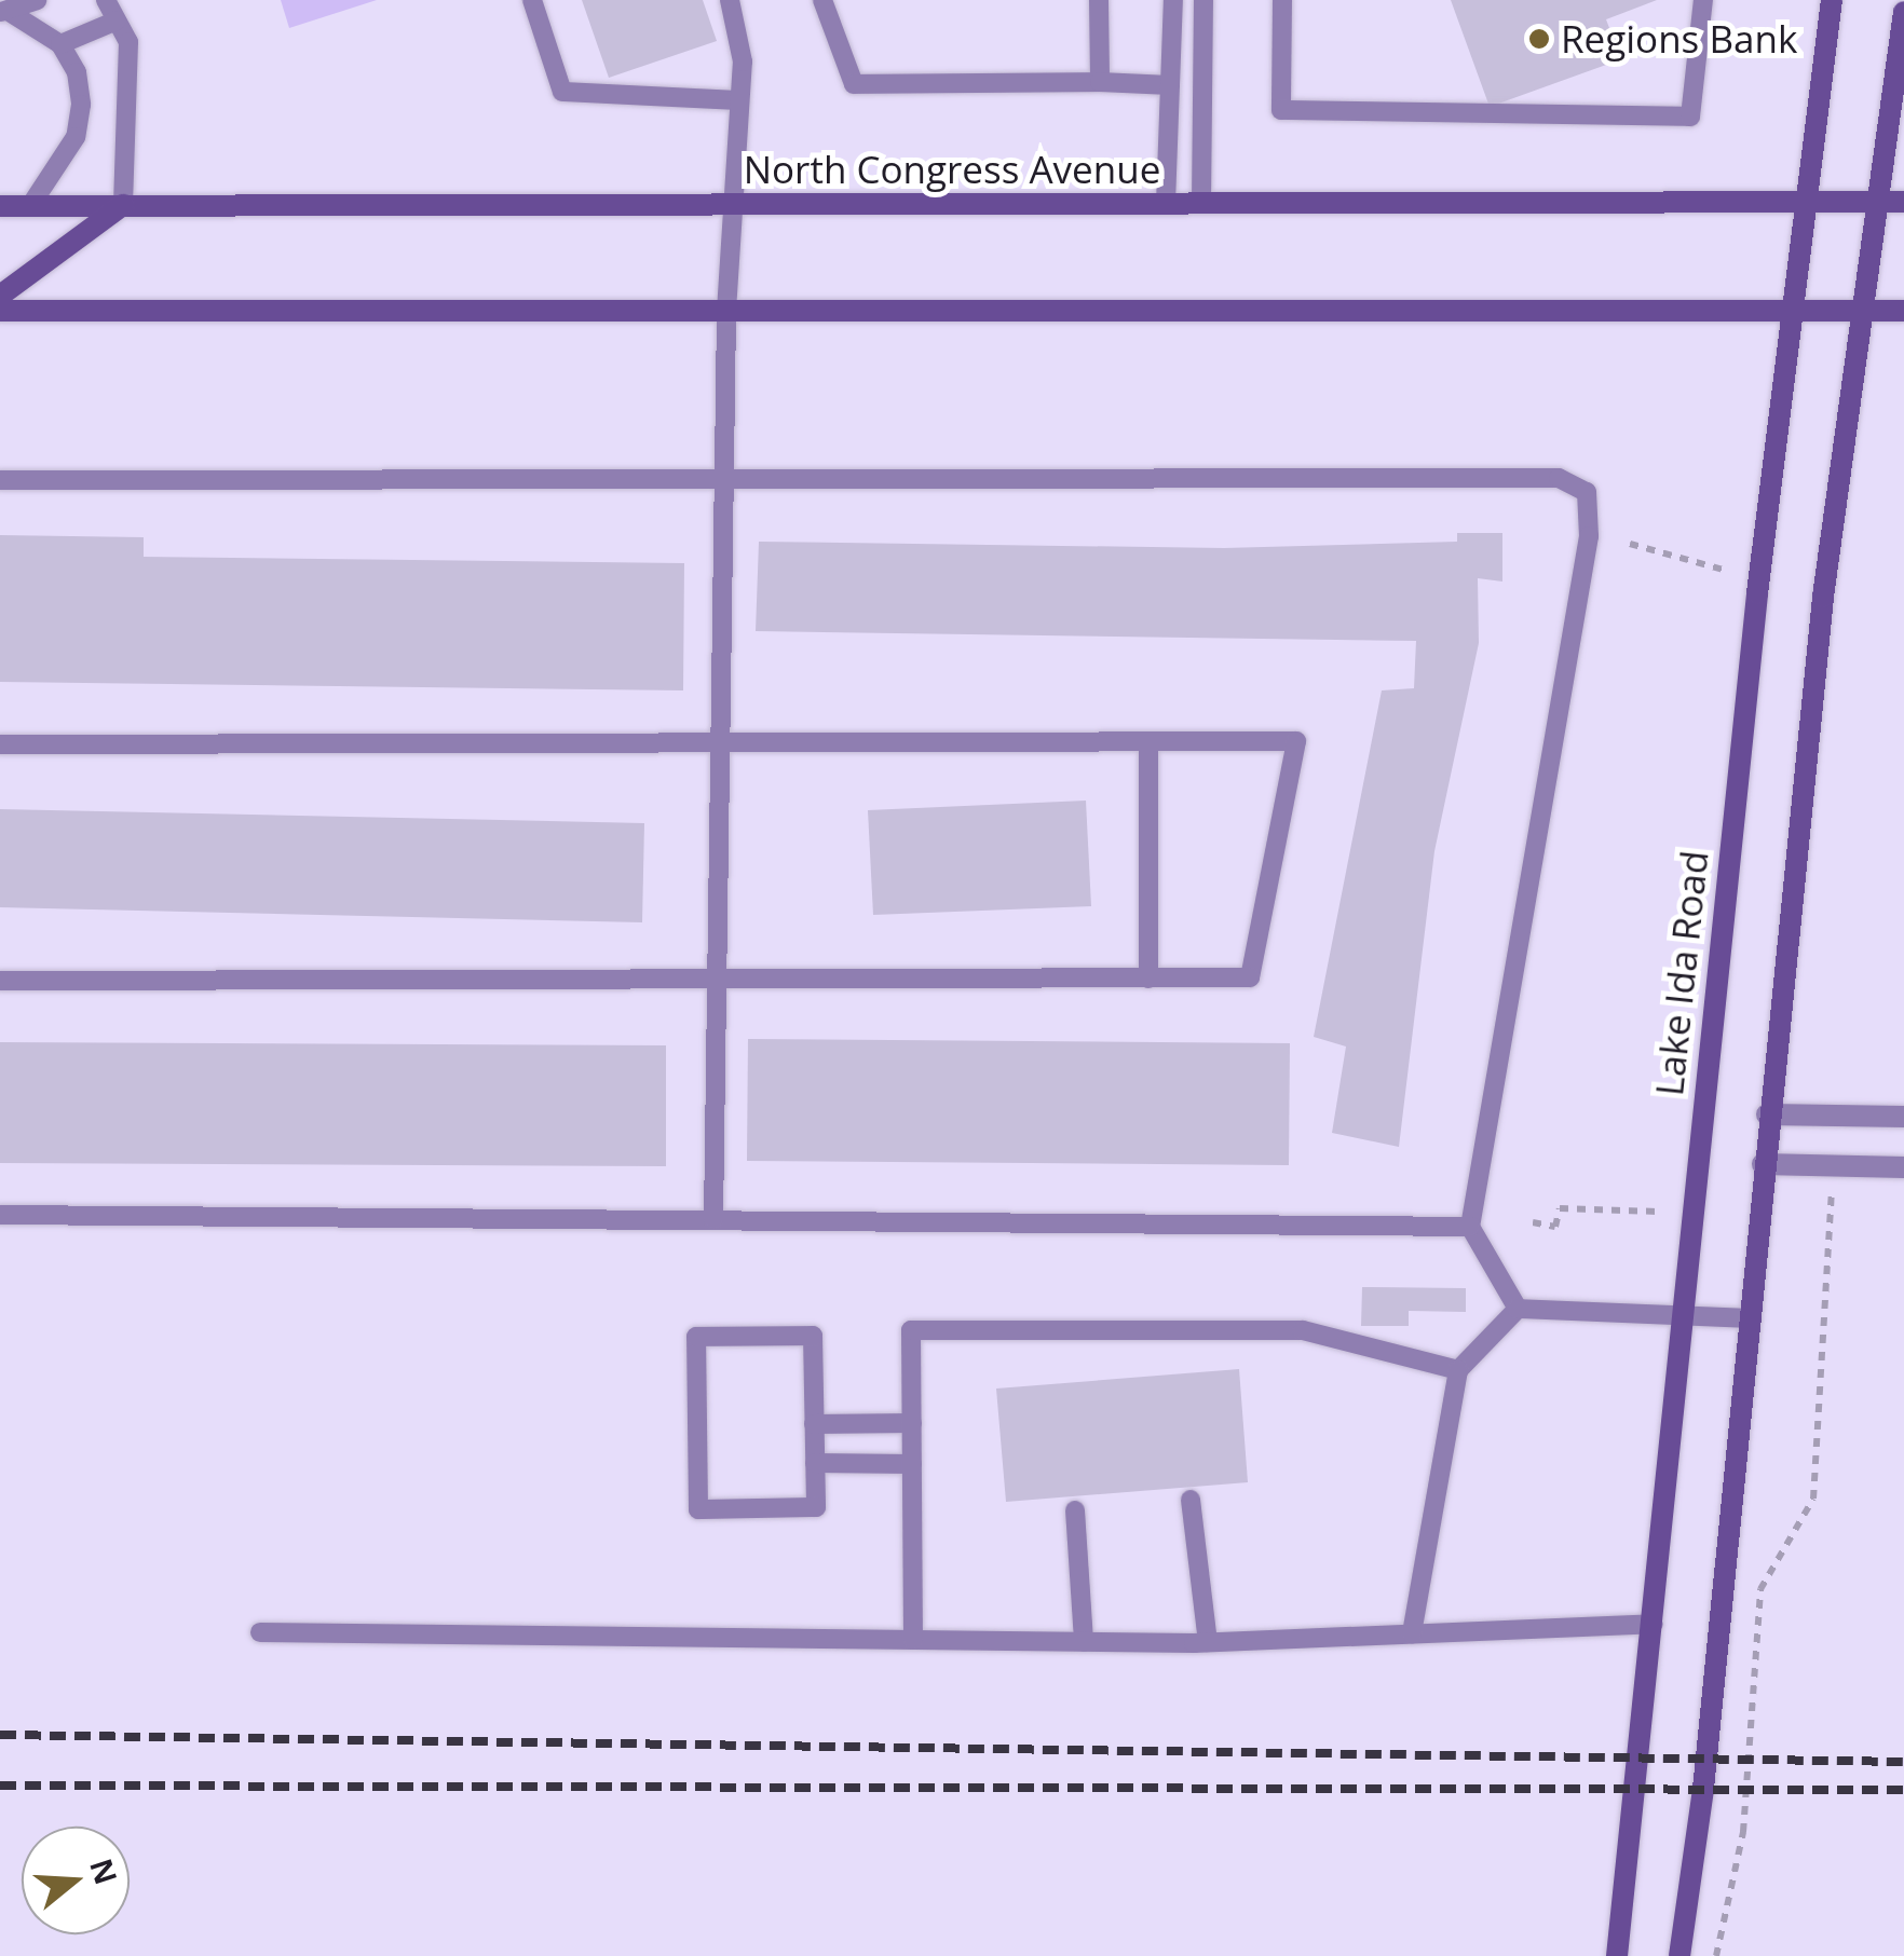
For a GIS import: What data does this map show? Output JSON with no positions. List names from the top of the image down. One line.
{"streets":{"main road":["North Congress Avenue","Lake Ida Road"]},"crossings":[["North Congress Avenue","Lake Ida Road"]],"places":["Regions Bank"],"north":"right"}
